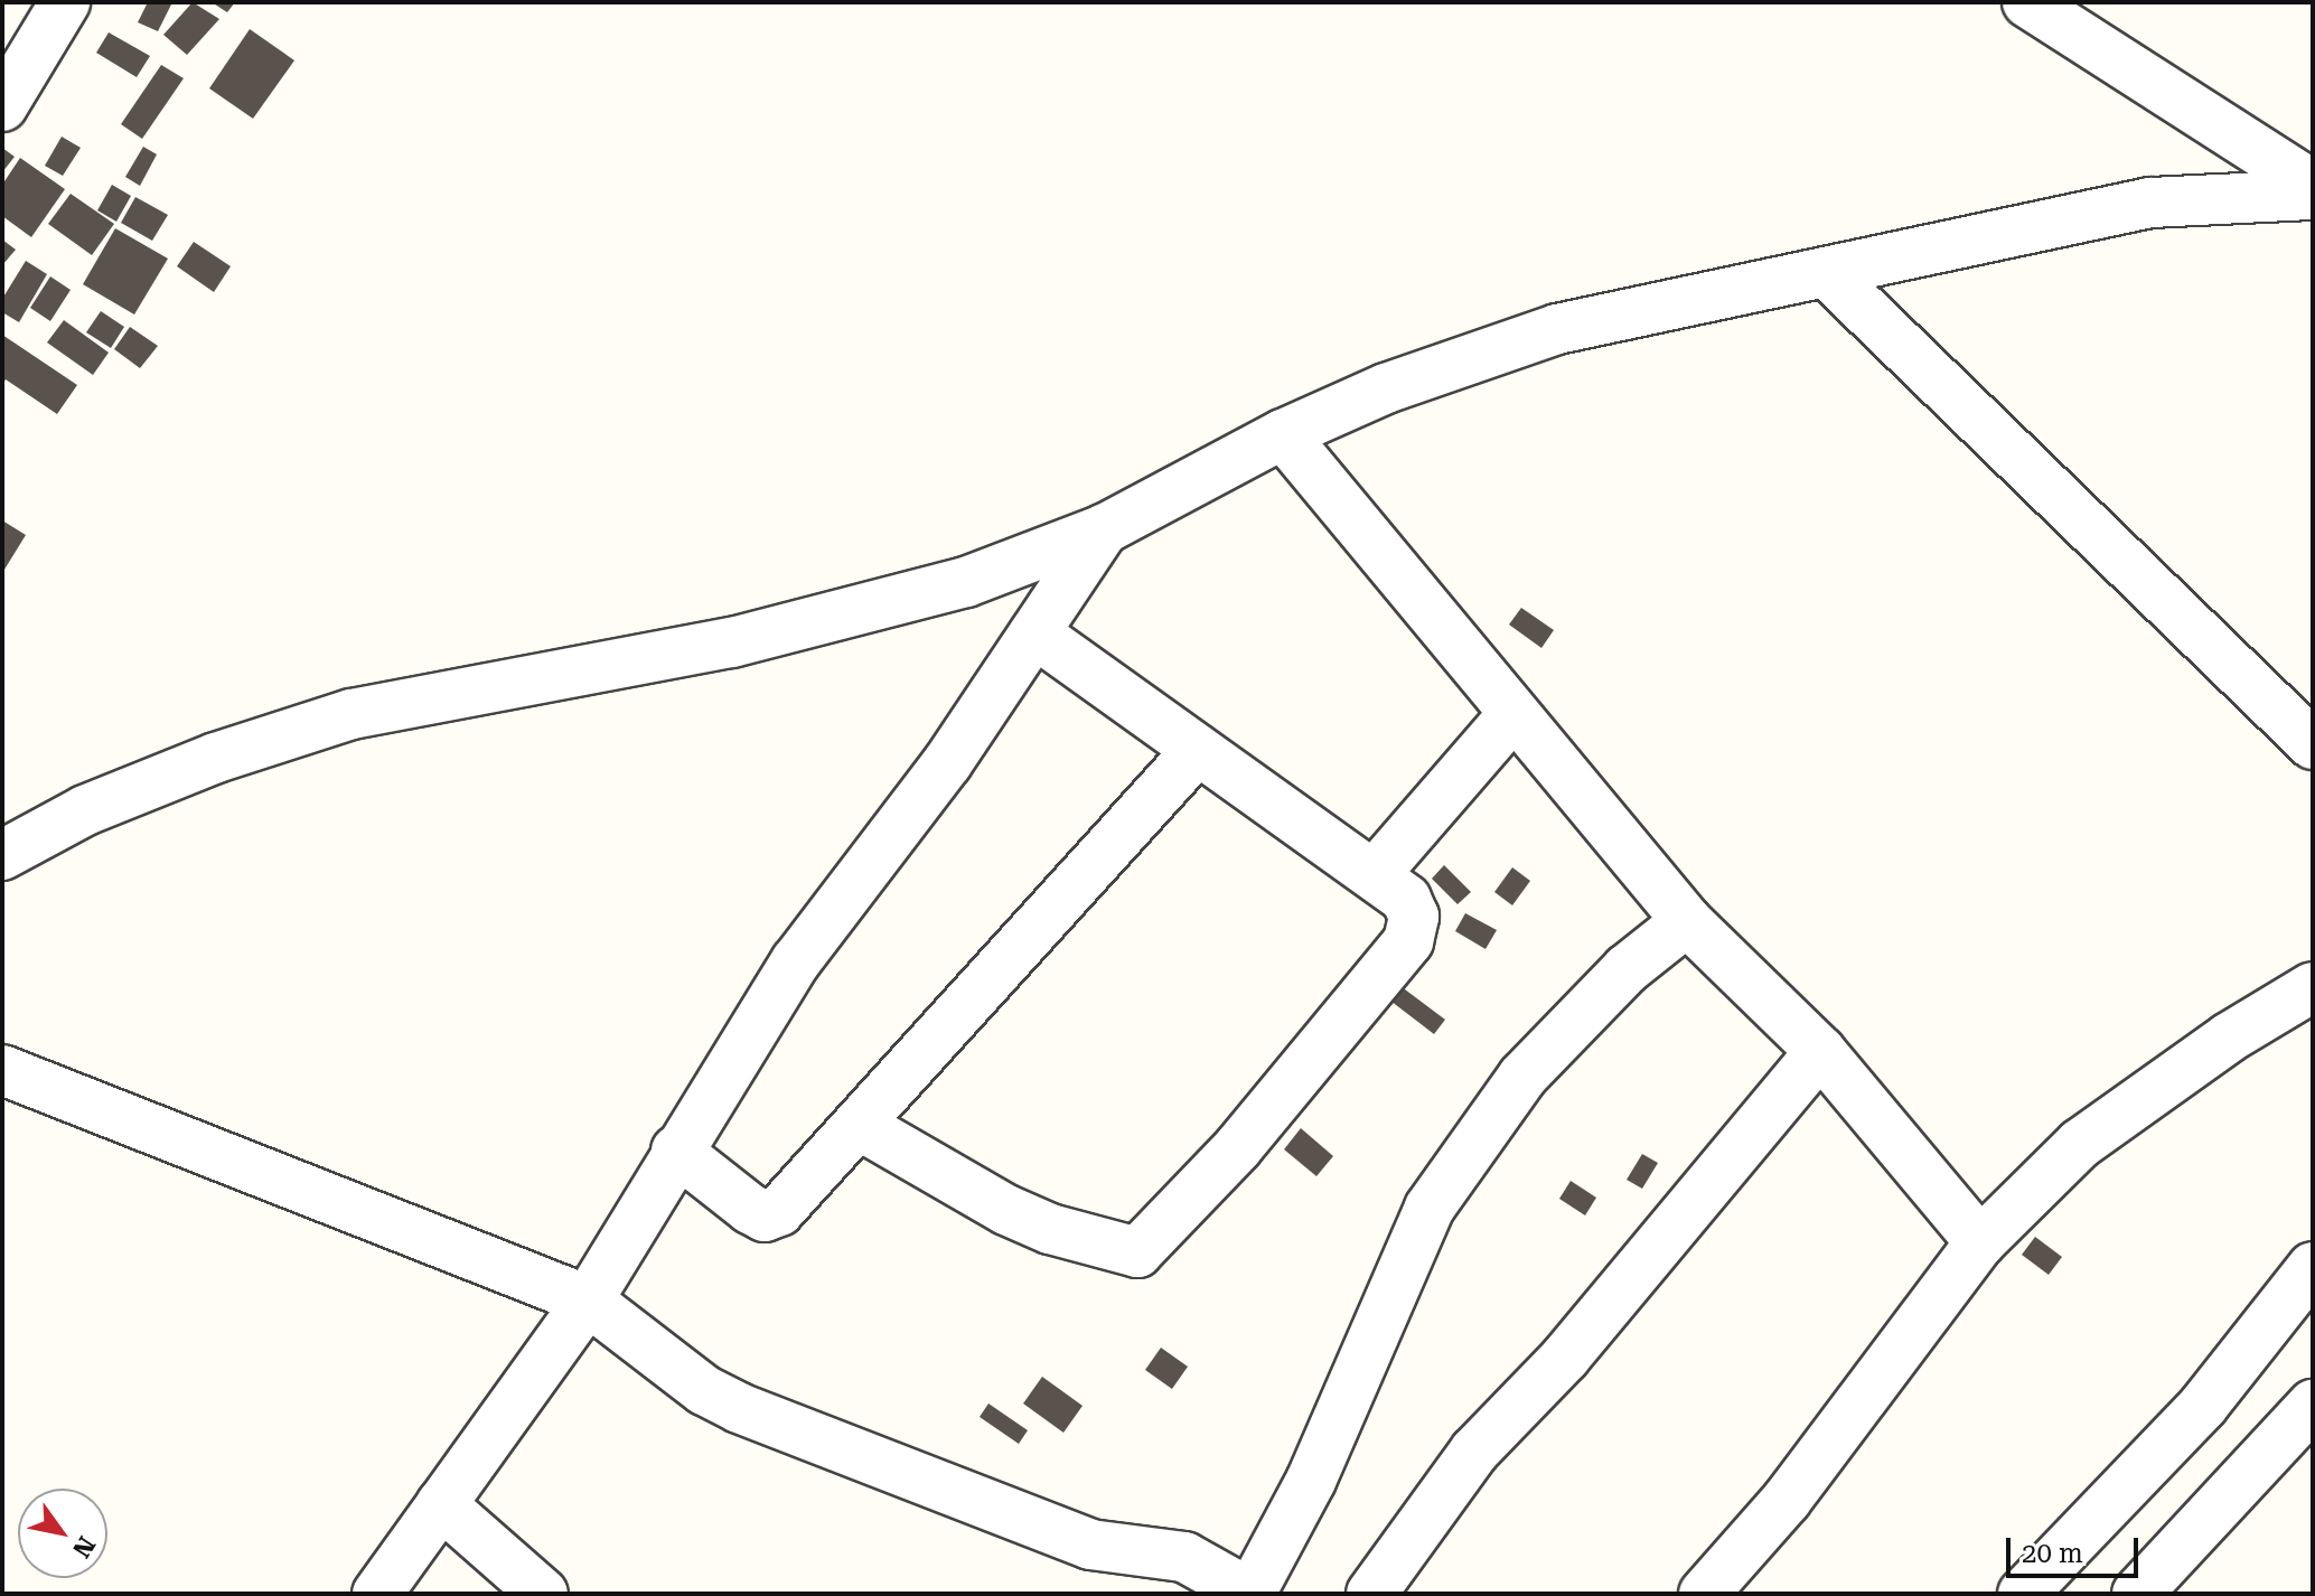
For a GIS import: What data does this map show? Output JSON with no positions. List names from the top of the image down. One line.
{"scale_bar":"20 m","north":"bottom right"}
